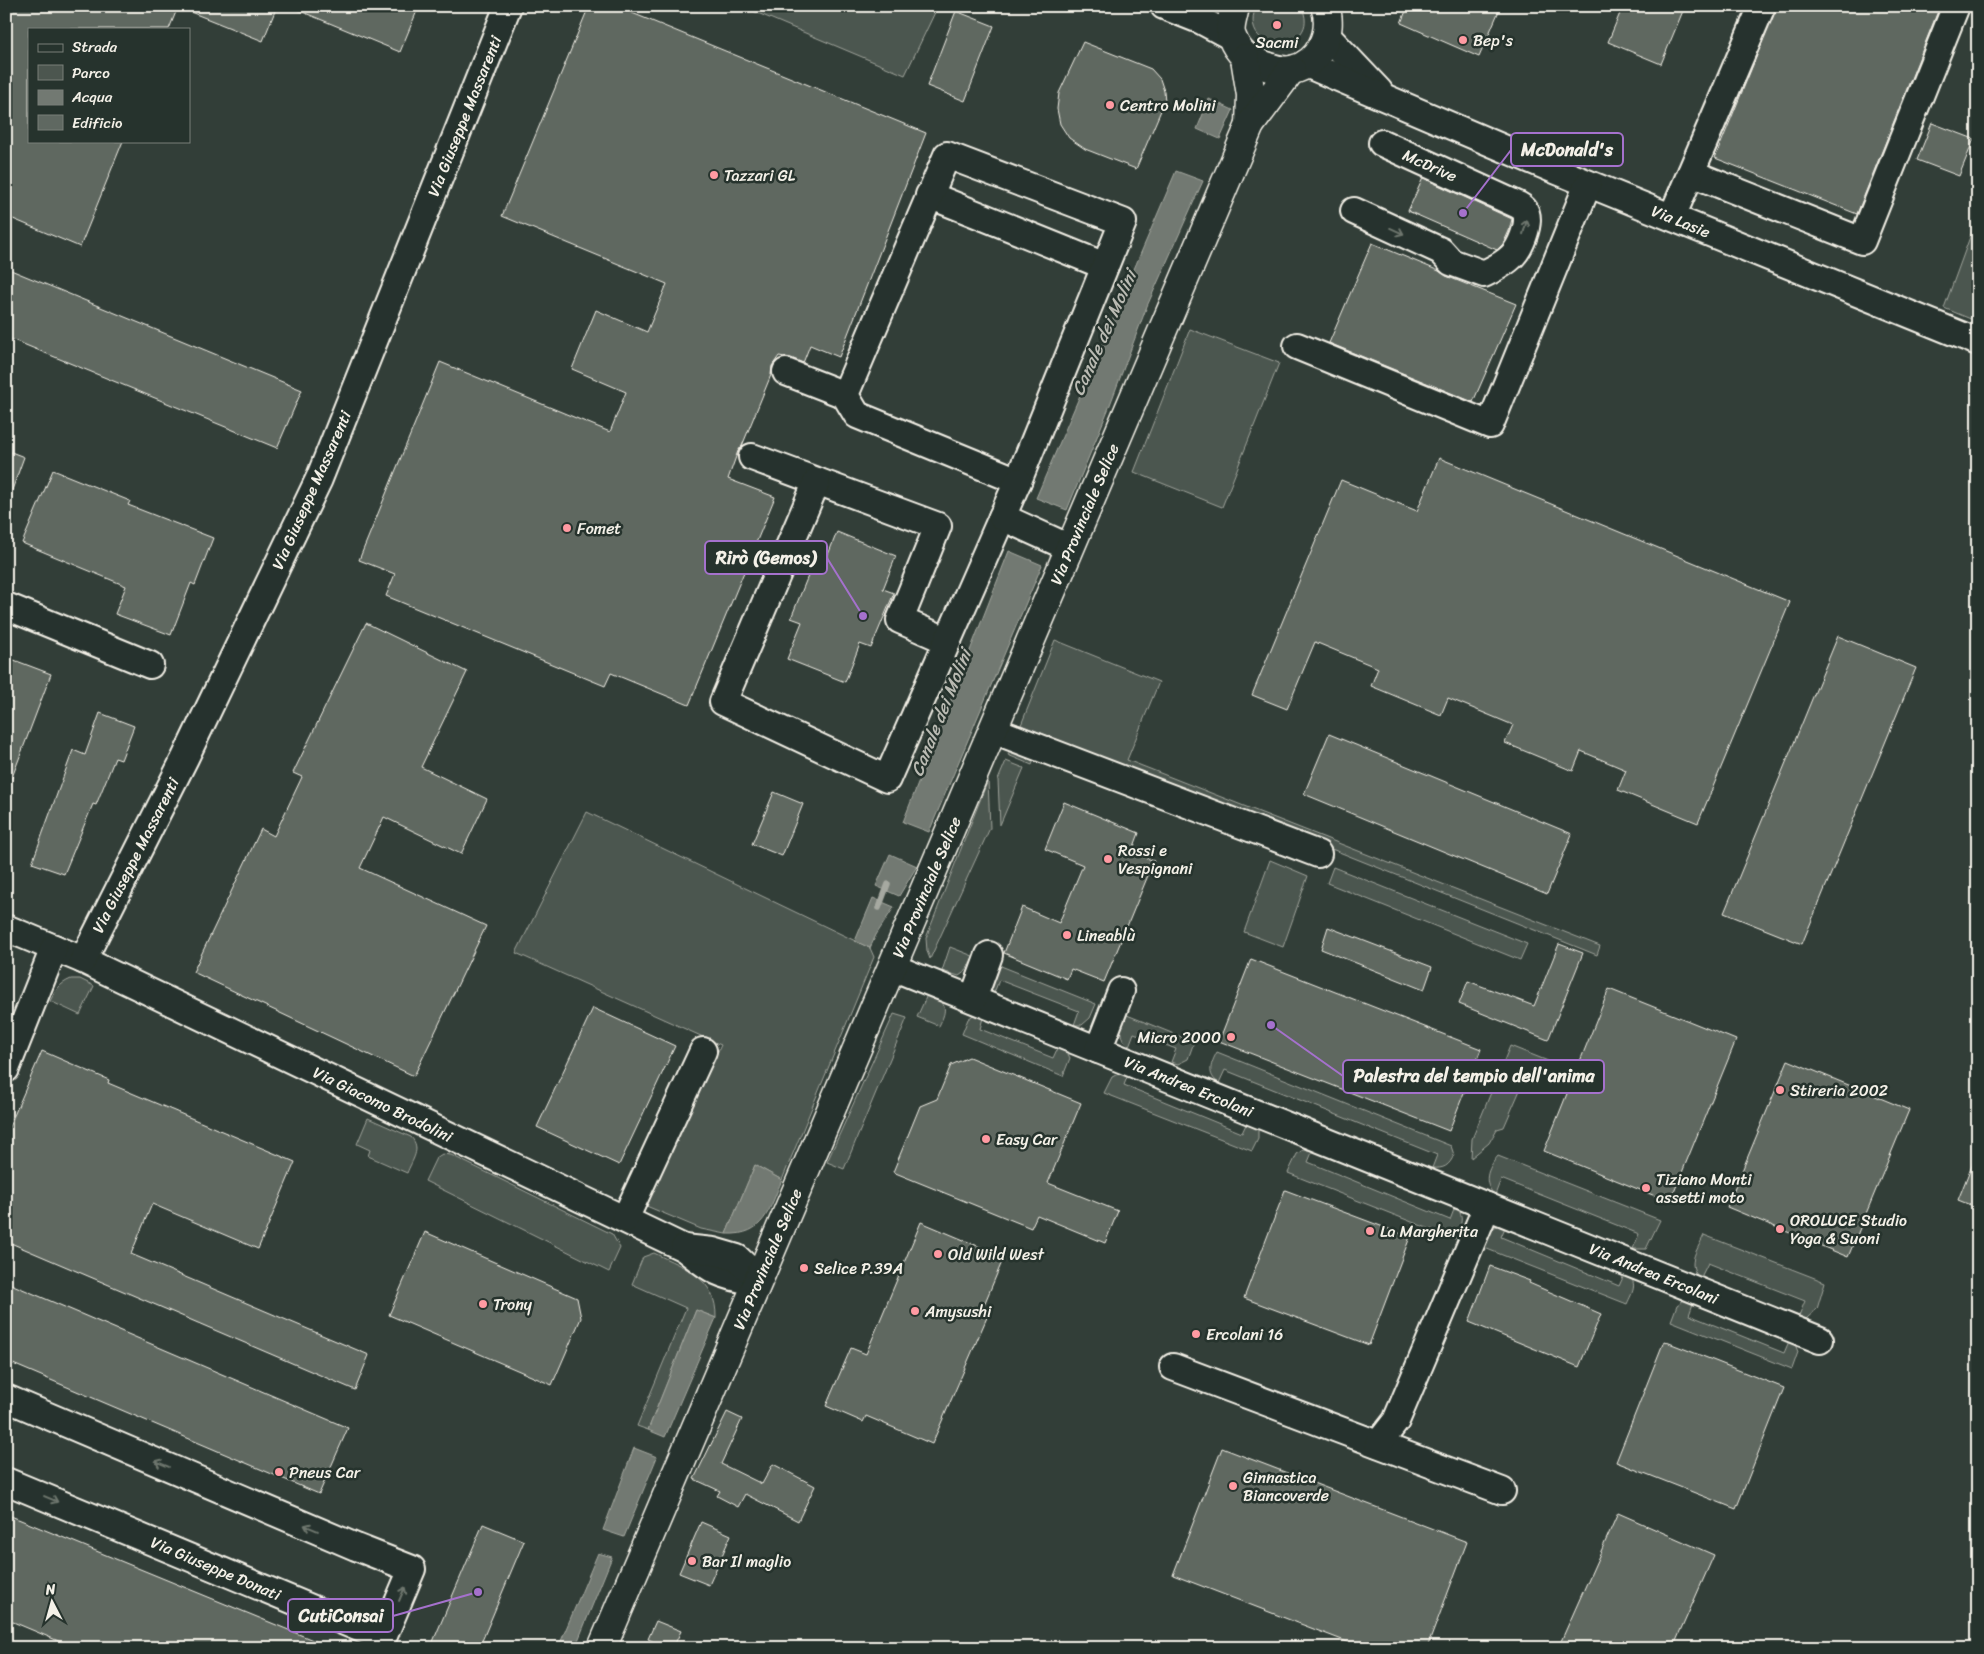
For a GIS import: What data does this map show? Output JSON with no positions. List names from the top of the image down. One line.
{"streets":{"main road":["Via Provinciale Selice"],"street":["Via Giuseppe Massarenti","McDrive","Via Lasie","Via Andrea Ercolani","Via Giacomo Brodolini","Via Giuseppe Donati"]},"crossings":[["Via Giuseppe Massarenti","Via Giacomo Brodolini"],["Via Lasie","Via Provinciale Selice"],["Via Provinciale Selice","Via Andrea Ercolani"]],"water":["Canale dei Molini"],"places":["Sacmi","Bep's","Centro Molini","Tazzari GL","McDonald's","Fomet","Rirò (Gemos)","Rossi e Vespignani","Lineablù","Palestra del tempio dell'anima","Micro 2000","Stireria 2002","Easy Car","Tiziano Monti assetti moto","OROLUCE Studio Yoga & Suoni","La Margherita","Old Wild West","Selice P.39A","Trony","Amysushi","Ercolani 16","Pneus Car","Ginnastica Biancoverde","Bar Il maglio","CutiConsai"],"legend":["Strada","Parco","Acqua","Edificio"],"north":"top"}
